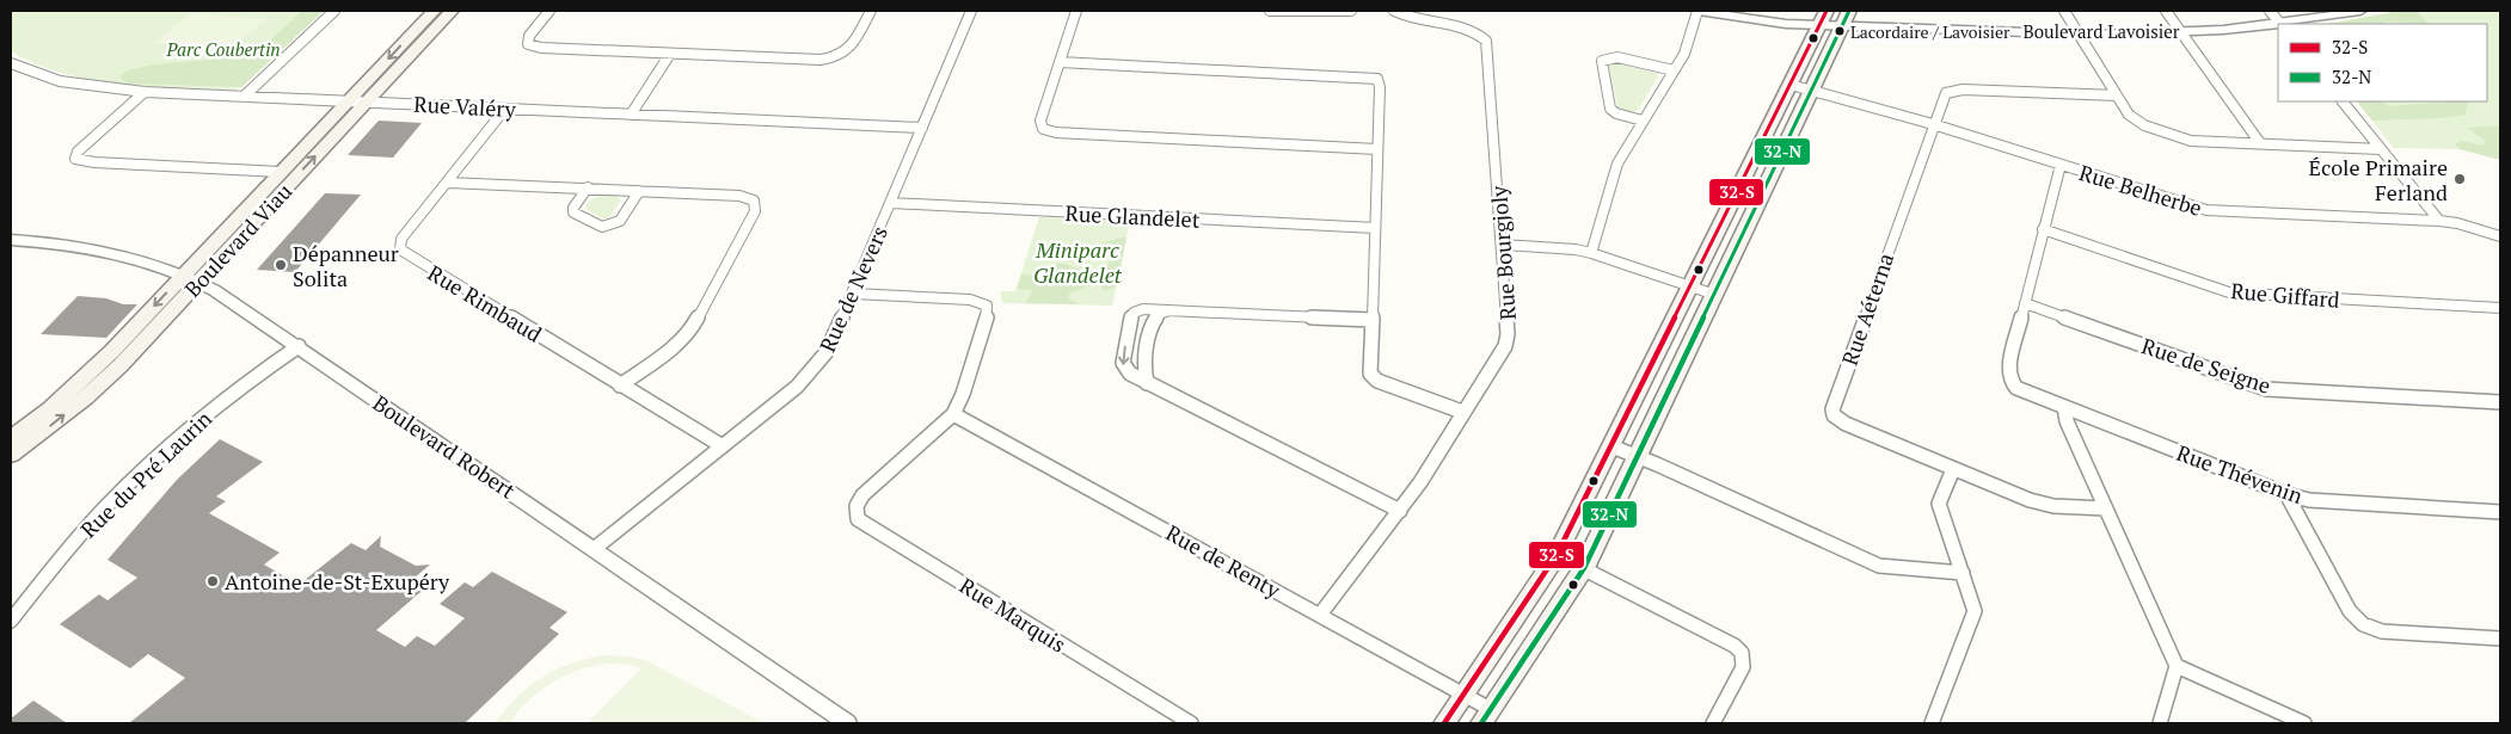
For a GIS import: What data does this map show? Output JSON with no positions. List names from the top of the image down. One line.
{"streets":{"main road":["Boulevard Viau"],"street":["Boulevard Lavoisier","Rue Valéry","Rue Belherbe","Rue Glandelet","Rue Bourgjoly","Rue de Nevers","Rue Giffard","Rue Rimbaud","Rue Aéterna","Rue de Seigne","Boulevard Robert","Rue du Pré Laurin","Rue Thévenin","Rue de Renty","Rue Marquis"]},"crossings":[["Rue Valéry","Boulevard Viau"],["Rue Valéry","Rue de Nevers"],["Rue Valéry","Rue Rimbaud"],["Rue Belherbe","Rue Aéterna"],["Rue Glandelet","Rue de Nevers"],["Boulevard Viau","Boulevard Robert"],["Rue Bourgjoly","Rue de Renty"],["Rue de Nevers","Rue Rimbaud"],["Rue de Nevers","Boulevard Robert"],["Rue de Seigne","Rue Thévenin"],["Boulevard Robert","Rue du Pré Laurin"],["Rue de Renty","Rue Marquis"]],"parks":["Parc Coubertin","Miniparc Glandelet"],"places":["Lacordaire / Lavoisier","École Primaire Ferland","Dépanneur Solita","Antoine-de-St-Exupéry"],"lines":["transit line 32-S","transit line 32-N"],"legend":["32-S","32-N"]}
